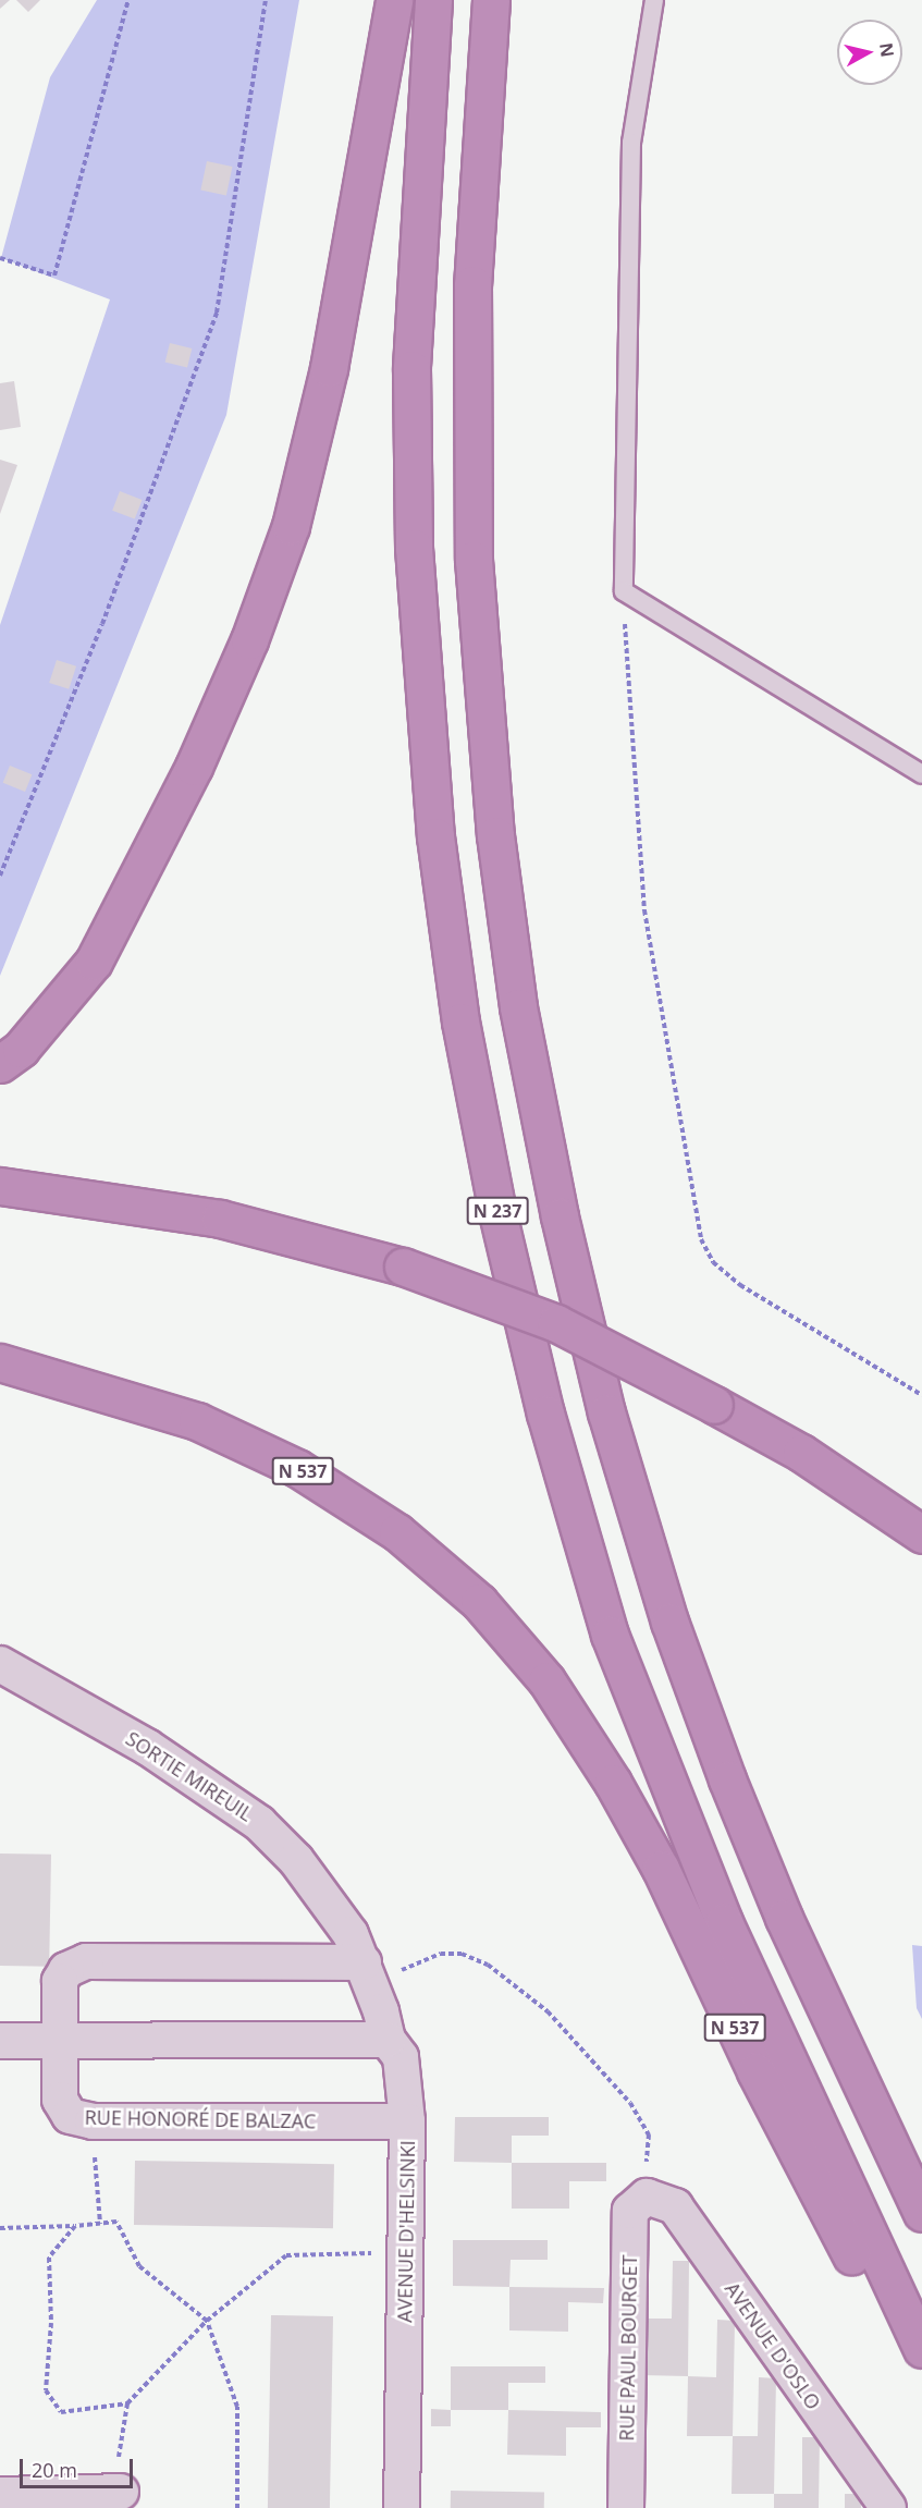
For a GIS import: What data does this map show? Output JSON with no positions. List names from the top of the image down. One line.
{"streets":{"highway":["N 237","N 537"],"street":["SORTIE MIREUIL","RUE HONORÉ DE BALZAC","AVENUE D'HELSINKI","AVENUE D'OSLO","RUE PAUL BOURGET"]},"crossings":[["SORTIE MIREUIL","RUE HONORÉ DE BALZAC"],["SORTIE MIREUIL","AVENUE D'HELSINKI"],["RUE HONORÉ DE BALZAC","AVENUE D'HELSINKI"],["AVENUE D'OSLO","RUE PAUL BOURGET"]],"scale_bar":"20 m","north":"right"}
